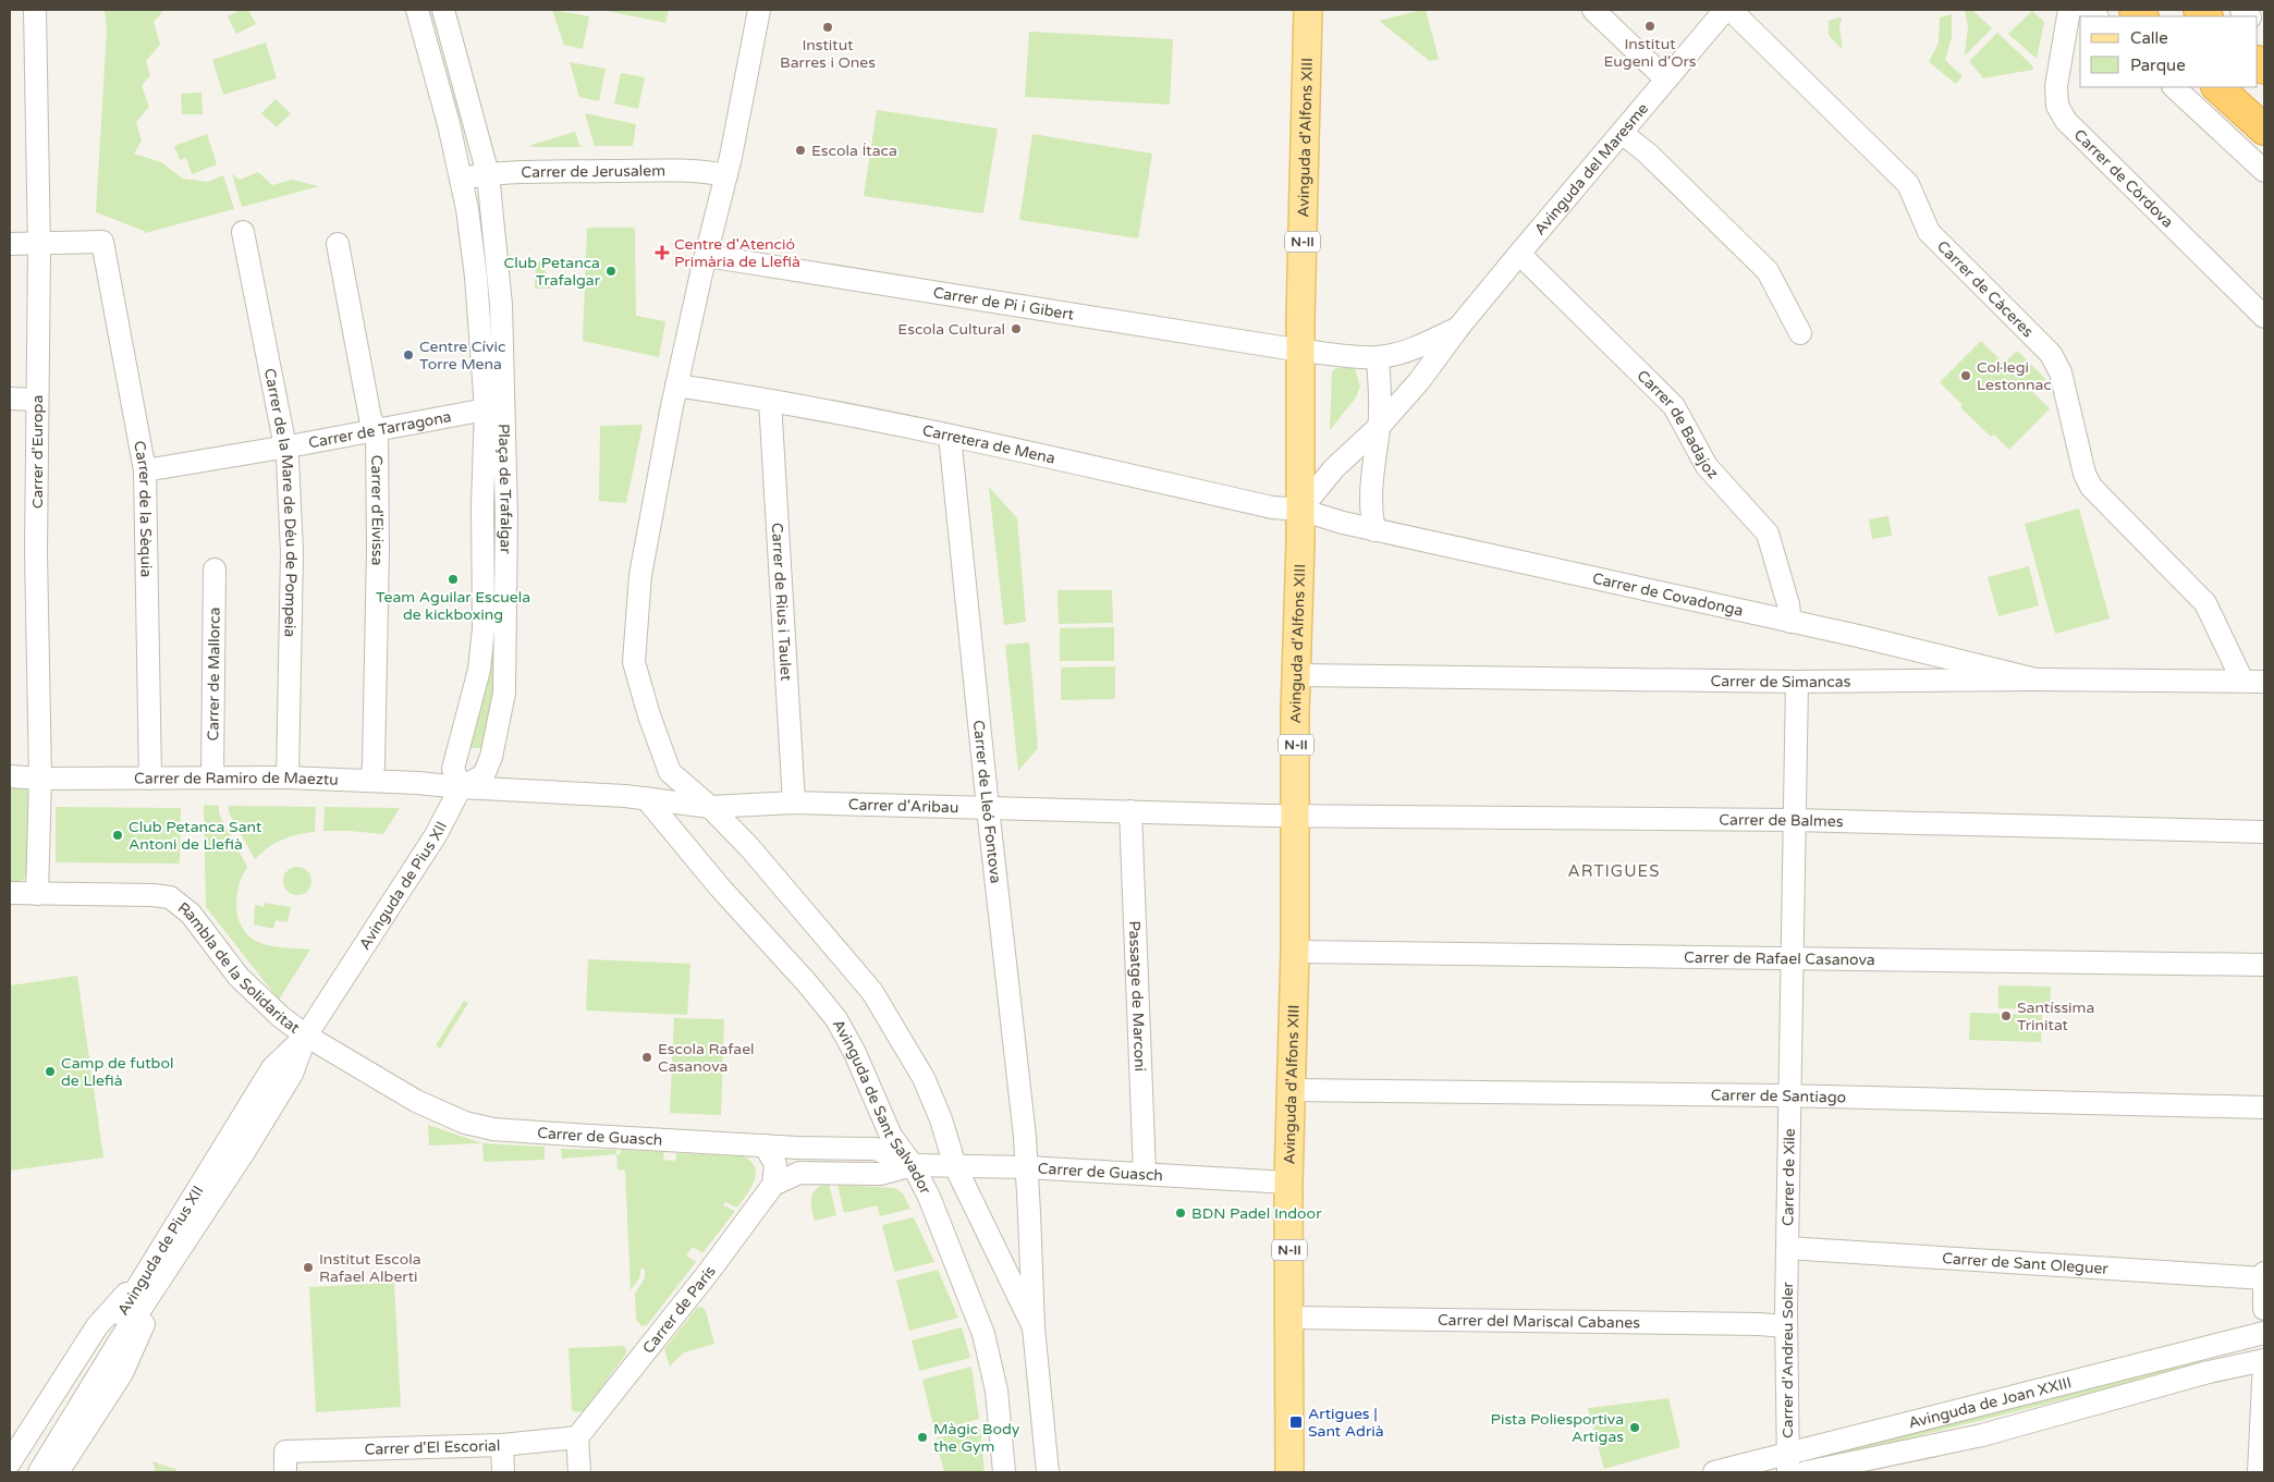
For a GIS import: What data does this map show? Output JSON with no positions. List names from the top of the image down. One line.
{"streets":{"main road":["Avinguda d'Alfons XIII","N-II"],"street":["Avinguda del Maresme","Carrer de Jerusalem","Carrer de Còrdova","Carrer de Càceres","Carrer de Pi i Gibert","Carrer de Badajoz","Carrer de Tarragona","Carretera de Mena","Carrer d'Europa","Plaça de Trafalgar","Carrer de la Mare de Déu de Pompeia","Carrer de la Sèquia","Carrer d'Eivissa","Carrer de Covadonga","Carrer de Rius i Taulet","Carrer de Mallorca","Carrer de Simancas","Carrer de Ramiro de Maeztu","Carrer de Lleó Fontova","Carrer d'Aribau","Carrer de Balmes","Avinguda de Pius XII","Carrer de Rafael Casanova","Rambla de la Solidaritat","Passatge de Marconi","Carrer de Santiago","Avinguda de Sant Salvador","Carrer de Guasch","Carrer de Xile","Carrer de Sant Oleguer","Carrer de París","Carrer del Mariscal Cabanes","Carrer d'Andreu Soler","Avinguda de Joan XXIII","Carrer d'El Escorial"]},"crossings":[["Avinguda d'Alfons XIII","Avinguda del Maresme"],["Avinguda d'Alfons XIII","Carrer de Pi i Gibert"],["Avinguda d'Alfons XIII","Carretera de Mena"],["Avinguda d'Alfons XIII","Carrer de Covadonga"],["Avinguda d'Alfons XIII","Carrer de Simancas"],["Avinguda d'Alfons XIII","Carrer d'Aribau"],["Avinguda d'Alfons XIII","Carrer de Balmes"],["Avinguda d'Alfons XIII","Carrer de Rafael Casanova"],["Avinguda d'Alfons XIII","Carrer de Santiago"],["Avinguda d'Alfons XIII","Carrer de Guasch"],["Avinguda d'Alfons XIII","Carrer del Mariscal Cabanes"],["Avinguda del Maresme","Carrer de Pi i Gibert"],["Avinguda del Maresme","Carrer de Badajoz"],["Avinguda del Maresme","Carretera de Mena"],["Avinguda del Maresme","Carrer de Covadonga"],["Carrer de Jerusalem","Plaça de Trafalgar"],["Carrer de Càceres","Carrer de Simancas"],["Carrer de Badajoz","Carrer de Covadonga"],["Carrer de Tarragona","Plaça de Trafalgar"],["Carrer de Tarragona","Carrer de la Mare de Déu de Pompeia"],["Carrer de Tarragona","Carrer de la Sèquia"],["Carrer de Tarragona","Carrer d'Eivissa"],["Carretera de Mena","Carrer de Covadonga"],["Carretera de Mena","Carrer de Rius i Taulet"],["Carretera de Mena","Carrer de Lleó Fontova"],["Carrer d'Europa","Carrer de la Sèquia"],["Carrer d'Europa","Carrer de Ramiro de Maeztu"],["Carrer d'Europa","Rambla de la Solidaritat"],["Plaça de Trafalgar","Carrer de Ramiro de Maeztu"],["Plaça de Trafalgar","Avinguda de Pius XII"],["Carrer de la Mare de Déu de Pompeia","Carrer de Ramiro de Maeztu"],["Carrer de la Sèquia","Carrer de Ramiro de Maeztu"],["Carrer d'Eivissa","Carrer de Ramiro de Maeztu"],["Carrer de Covadonga","Carrer de Simancas"],["Carrer de Rius i Taulet","Carrer d'Aribau"],["Carrer de Mallorca","Carrer de Ramiro de Maeztu"],["Carrer de Simancas","Carrer de Xile"],["Carrer de Ramiro de Maeztu","Avinguda de Pius XII"],["Carrer de Lleó Fontova","Carrer d'Aribau"],["Carrer de Lleó Fontova","Carrer de Guasch"],["Carrer d'Aribau","Carrer de Balmes"],["Carrer d'Aribau","Passatge de Marconi"],["Carrer de Balmes","Carrer de Xile"],["Avinguda de Pius XII","Rambla de la Solidaritat"],["Avinguda de Pius XII","Carrer de Guasch"],["Carrer de Rafael Casanova","Carrer de Xile"],["Rambla de la Solidaritat","Carrer de Guasch"],["Passatge de Marconi","Carrer de Guasch"],["Carrer de Santiago","Carrer de Xile"],["Avinguda de Sant Salvador","Carrer de Guasch"],["Carrer de Guasch","Carrer de París"],["Carrer de Xile","Carrer de Sant Oleguer"],["Carrer de Xile","Carrer d'Andreu Soler"],["Carrer de Sant Oleguer","Carrer d'Andreu Soler"],["Carrer de París","Carrer d'El Escorial"],["Carrer del Mariscal Cabanes","Carrer d'Andreu Soler"],["Carrer d'Andreu Soler","Avinguda de Joan XXIII"]],"districts":["ARTIGUES"],"places":{"other":["Institut Eugeni d'Ors","Institut Barres i Ones","Escola Ítaca","Club Petanca Trafalgar","Escola Cultural","Centre Cívic Torre Mena","Col·legi Lestonnac","Team Aguilar Escuela de kickboxing","Club Petanca Sant Antoni de Llefià","Santíssima Trinitat","Escola Rafael Casanova","Camp de futbol de Llefià","BDN Padel Indoor","Institut Escola Rafael Alberti","Pista Poliesportiva Artigas","Màgic Body the Gym"],"health":["Centre d'Atenció Primària de Llefià"],"transit":["Artigues | Sant Adrià"]},"legend":["Calle","Parque"]}
